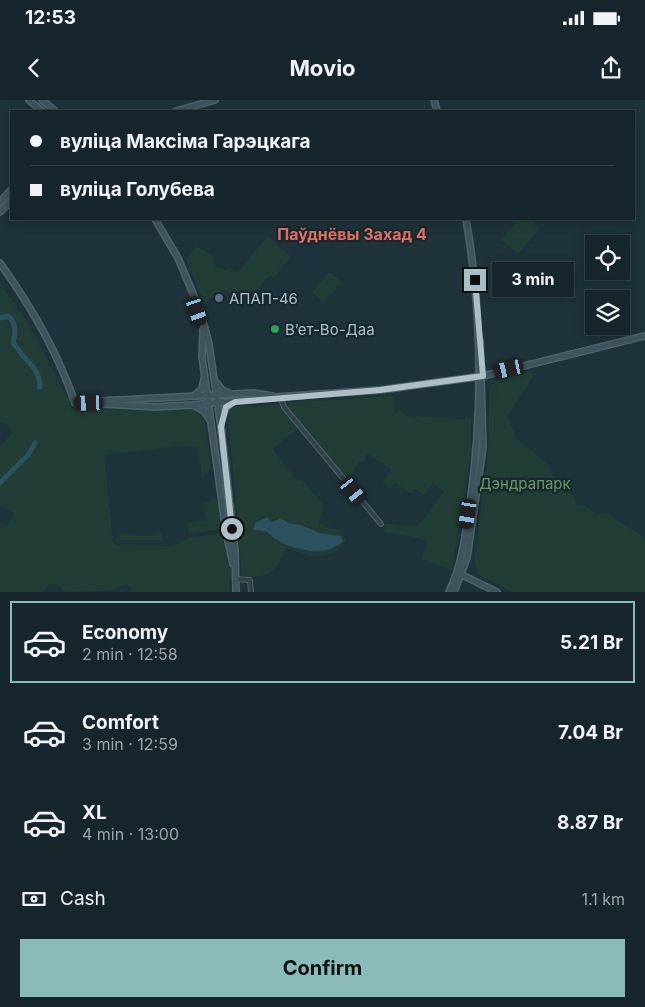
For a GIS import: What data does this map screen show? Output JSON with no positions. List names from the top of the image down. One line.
{"districts":["Паўднёвы Захад 4"],"parks":["Дэндрапарк"],"places":["АПАП-46","Вʼет-Во-Даа"],"page":{"status":"12:53","header":"Movio","banner":["вуліца Максіма Гарэцкага","вуліца Голубева"],"bubble":"3 min","list":[{"name":"Economy","note":"2 min · 12:58","value":"5.21 Br"},{"name":"Comfort","note":"3 min · 12:59","value":"7.04 Br"},{"name":"XL","note":"4 min · 13:00","value":"8.87 Br"}],"pay":["Cash","1.1 km"],"buttons":"Confirm"}}
